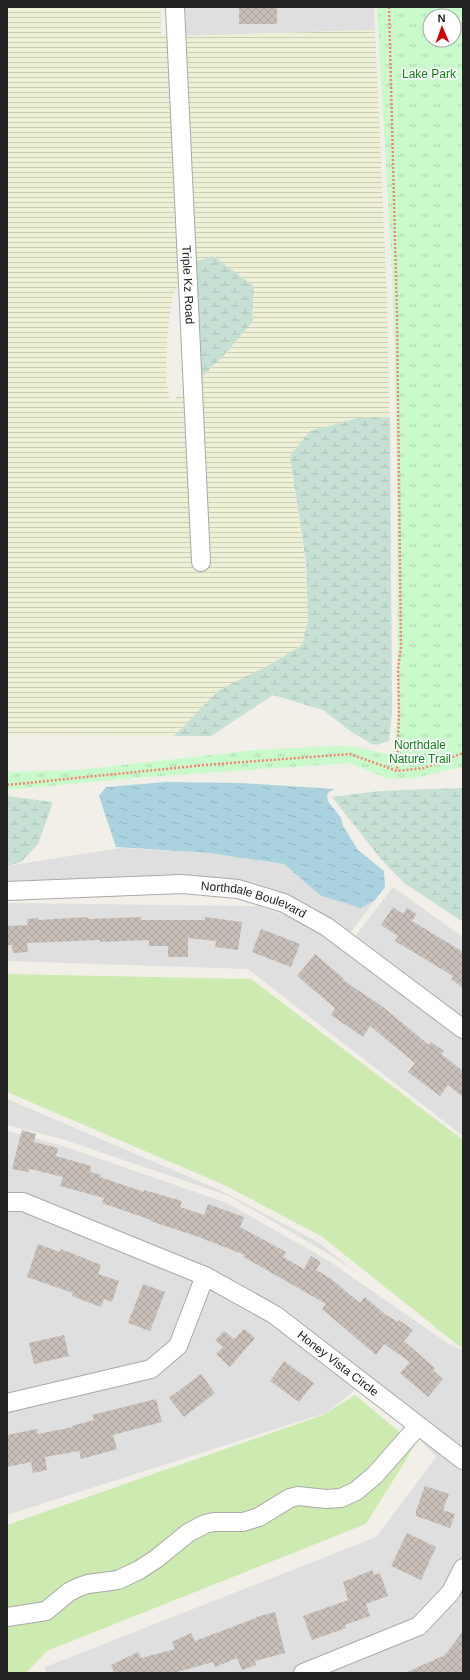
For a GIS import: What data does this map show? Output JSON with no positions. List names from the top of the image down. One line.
{"streets":{"street":["Triple Kz Road","Northdale Boulevard","Honey Vista Circle"]},"parks":["Lake Park","Northdale Nature Trail"],"north":"top"}
